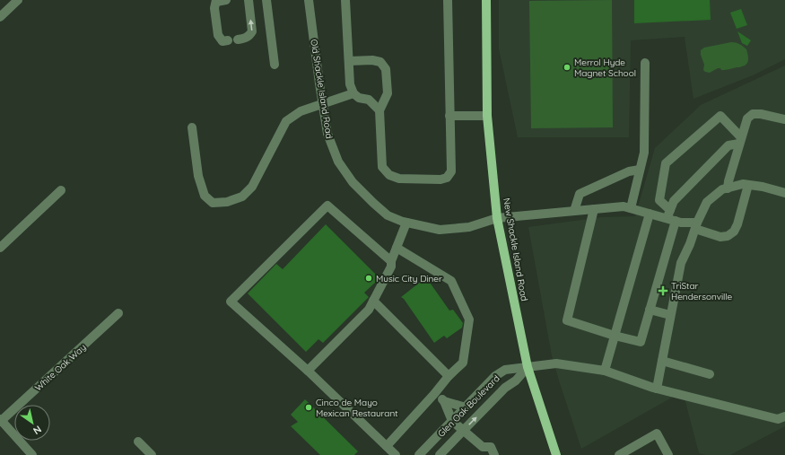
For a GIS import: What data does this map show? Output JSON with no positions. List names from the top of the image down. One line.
{"streets":{"main road":["New Shackle Island Road"],"street":["Old Shackle Island Road","White Oak Way","Glen Oak Boulevard"]},"crossings":[["Old Shackle Island Road","New Shackle Island Road"],["New Shackle Island Road","Glen Oak Boulevard"]],"places":{"other":["Merrol Hyde Magnet School","Music City Diner","Cinco de Mayo Mexican Restaurant"],"health":["TriStar Hendersonville"]},"north":"bottom right"}
